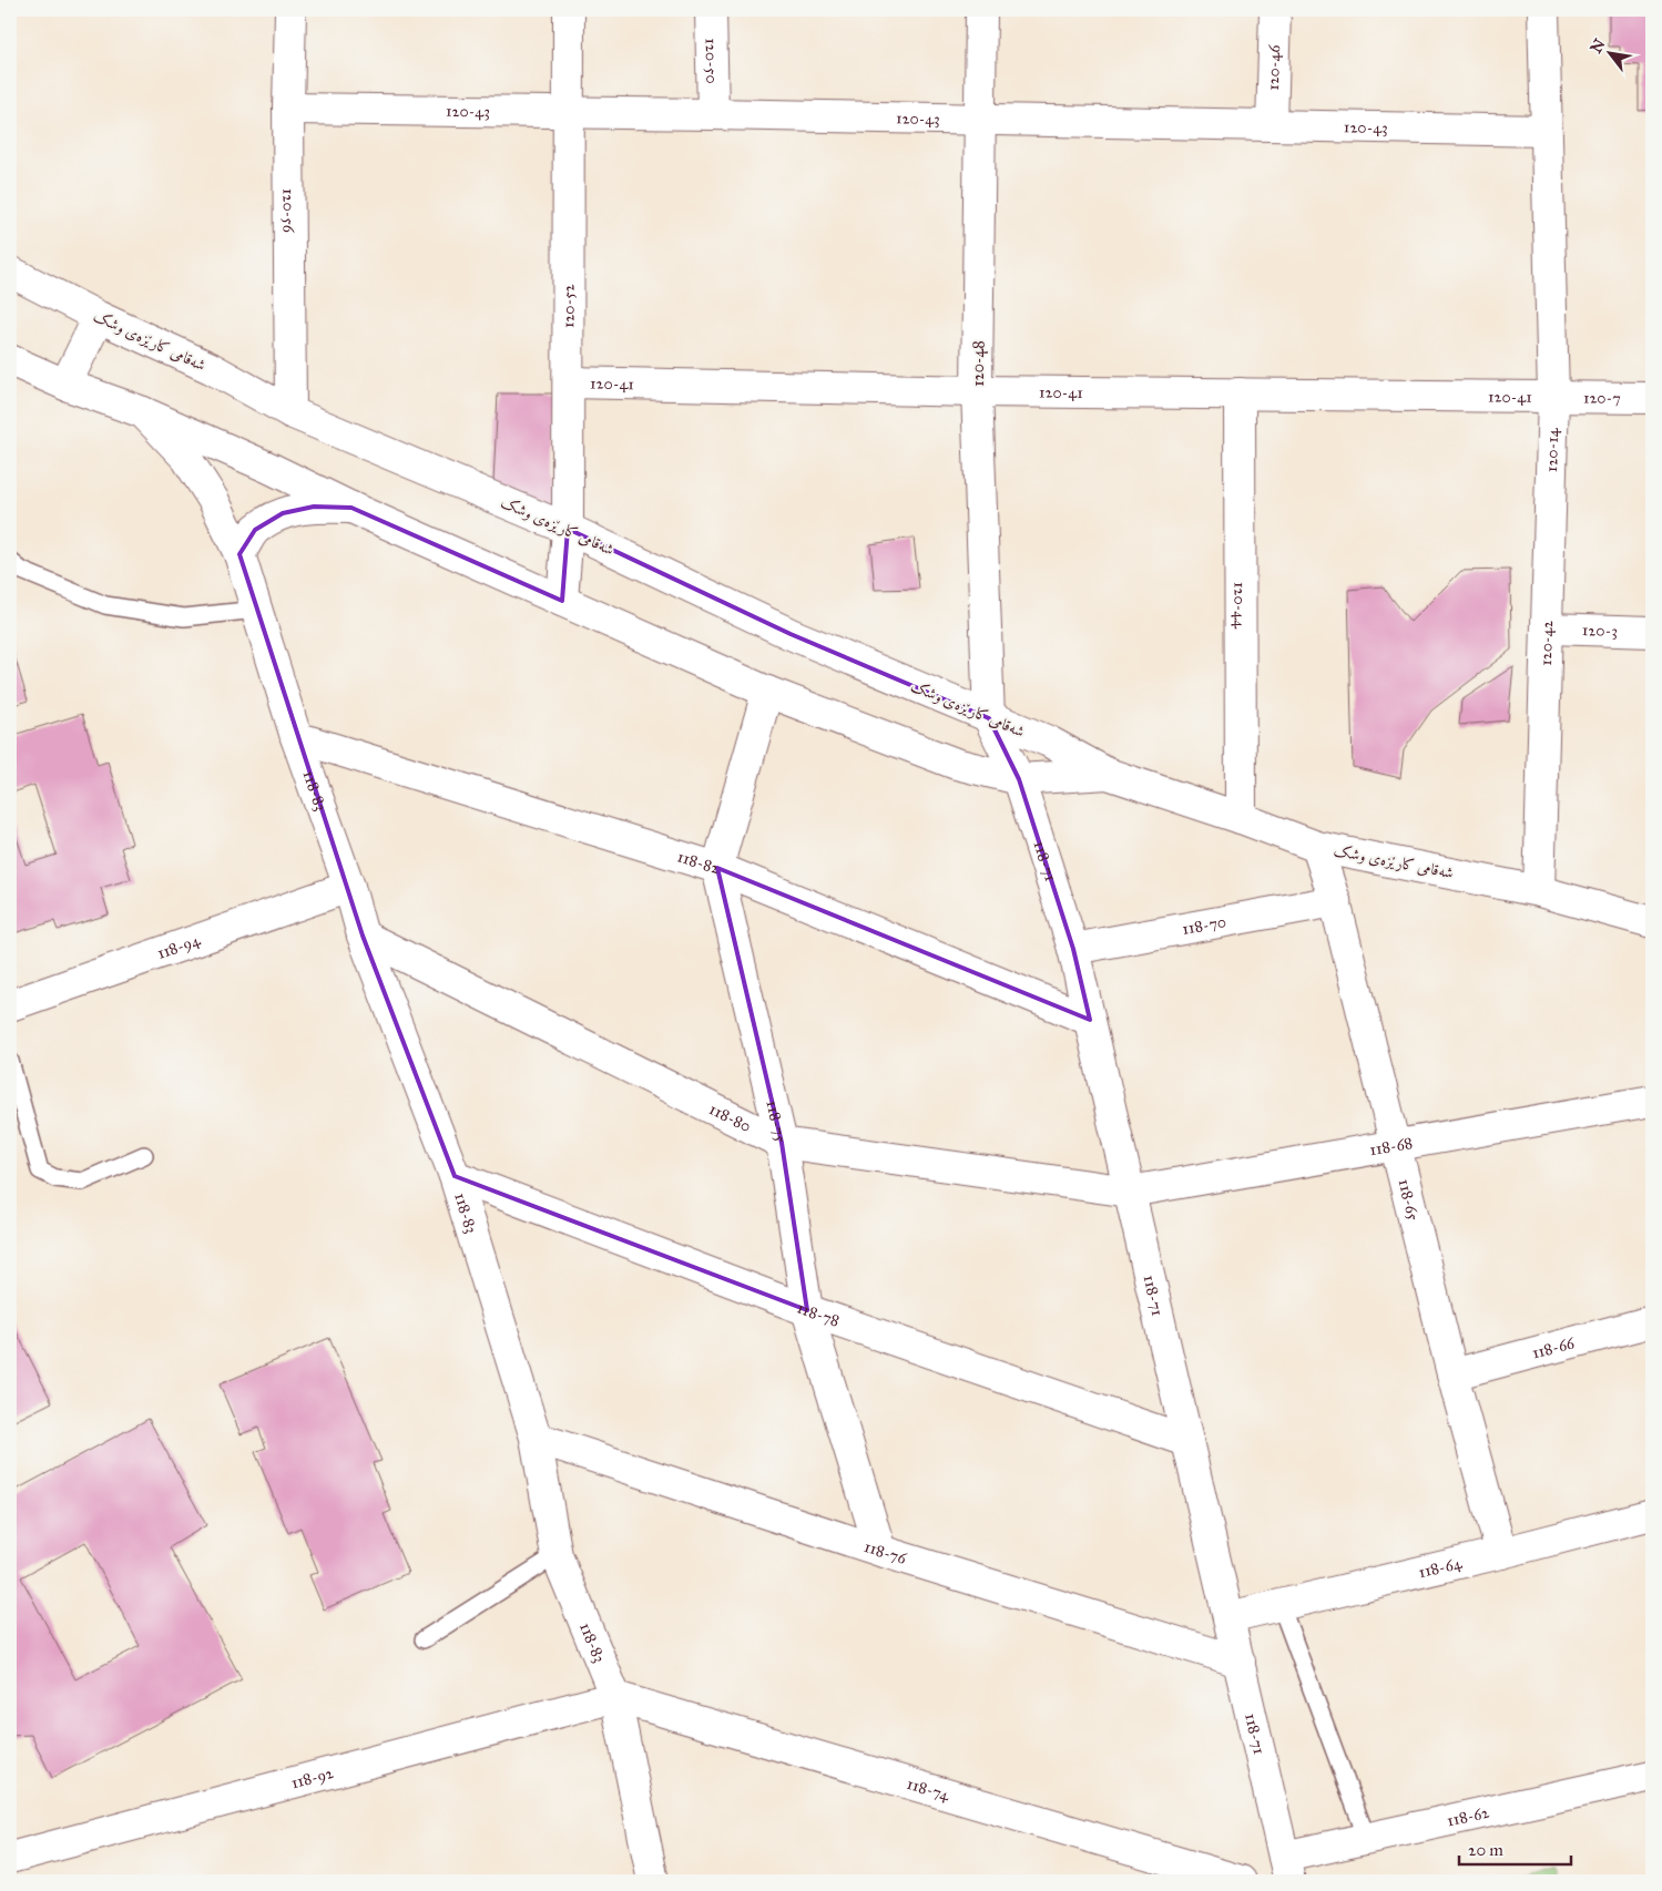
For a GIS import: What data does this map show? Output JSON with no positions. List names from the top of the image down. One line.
{"streets":{"street":["120-50","120-46","120-43","120-56","120-52","شەقامی کارێزەی وشک","120-48","120-41","120-7","120-14","120-44","120-3","120-42","118-83","118-71","118-82","118-70","118-94","118-80","118-75","118-68","118-65","118-78","118-66","118-76","118-64","118-92","118-74","118-62"]},"crossings":[["120-50","120-43"],["120-46","120-43"],["120-43","120-56"],["120-43","120-52"],["120-43","120-48"],["120-43","120-14"],["120-56","شەقامی کارێزەی وشک"],["120-52","شەقامی کارێزەی وشک"],["120-52","120-41"],["شەقامی کارێزەی وشک","120-48"],["شەقامی کارێزەی وشک","120-14"],["شەقامی کارێزەی وشک","120-44"],["شەقامی کارێزەی وشک","120-42"],["شەقامی کارێزەی وشک","118-83"],["شەقامی کارێزەی وشک","118-71"],["شەقامی کارێزەی وشک","118-75"],["شەقامی کارێزەی وشک","118-65"],["120-48","120-41"],["120-48","118-71"],["120-41","120-7"],["120-41","120-14"],["120-41","120-44"],["120-41","120-42"],["120-7","120-14"],["120-7","120-42"],["120-14","120-42"],["120-3","120-42"],["118-83","118-82"],["118-83","118-94"],["118-83","118-80"],["118-83","118-78"],["118-83","118-76"],["118-83","118-92"],["118-83","118-74"],["118-71","118-82"],["118-71","118-70"],["118-71","118-80"],["118-71","118-68"],["118-71","118-78"],["118-71","118-76"],["118-71","118-64"],["118-71","118-62"],["118-82","118-75"],["118-70","118-65"],["118-80","118-75"],["118-80","118-68"],["118-75","118-78"],["118-75","118-76"],["118-68","118-65"],["118-65","118-66"],["118-65","118-64"],["118-92","118-74"]],"scale_bar":"20 m","north":"top left"}
